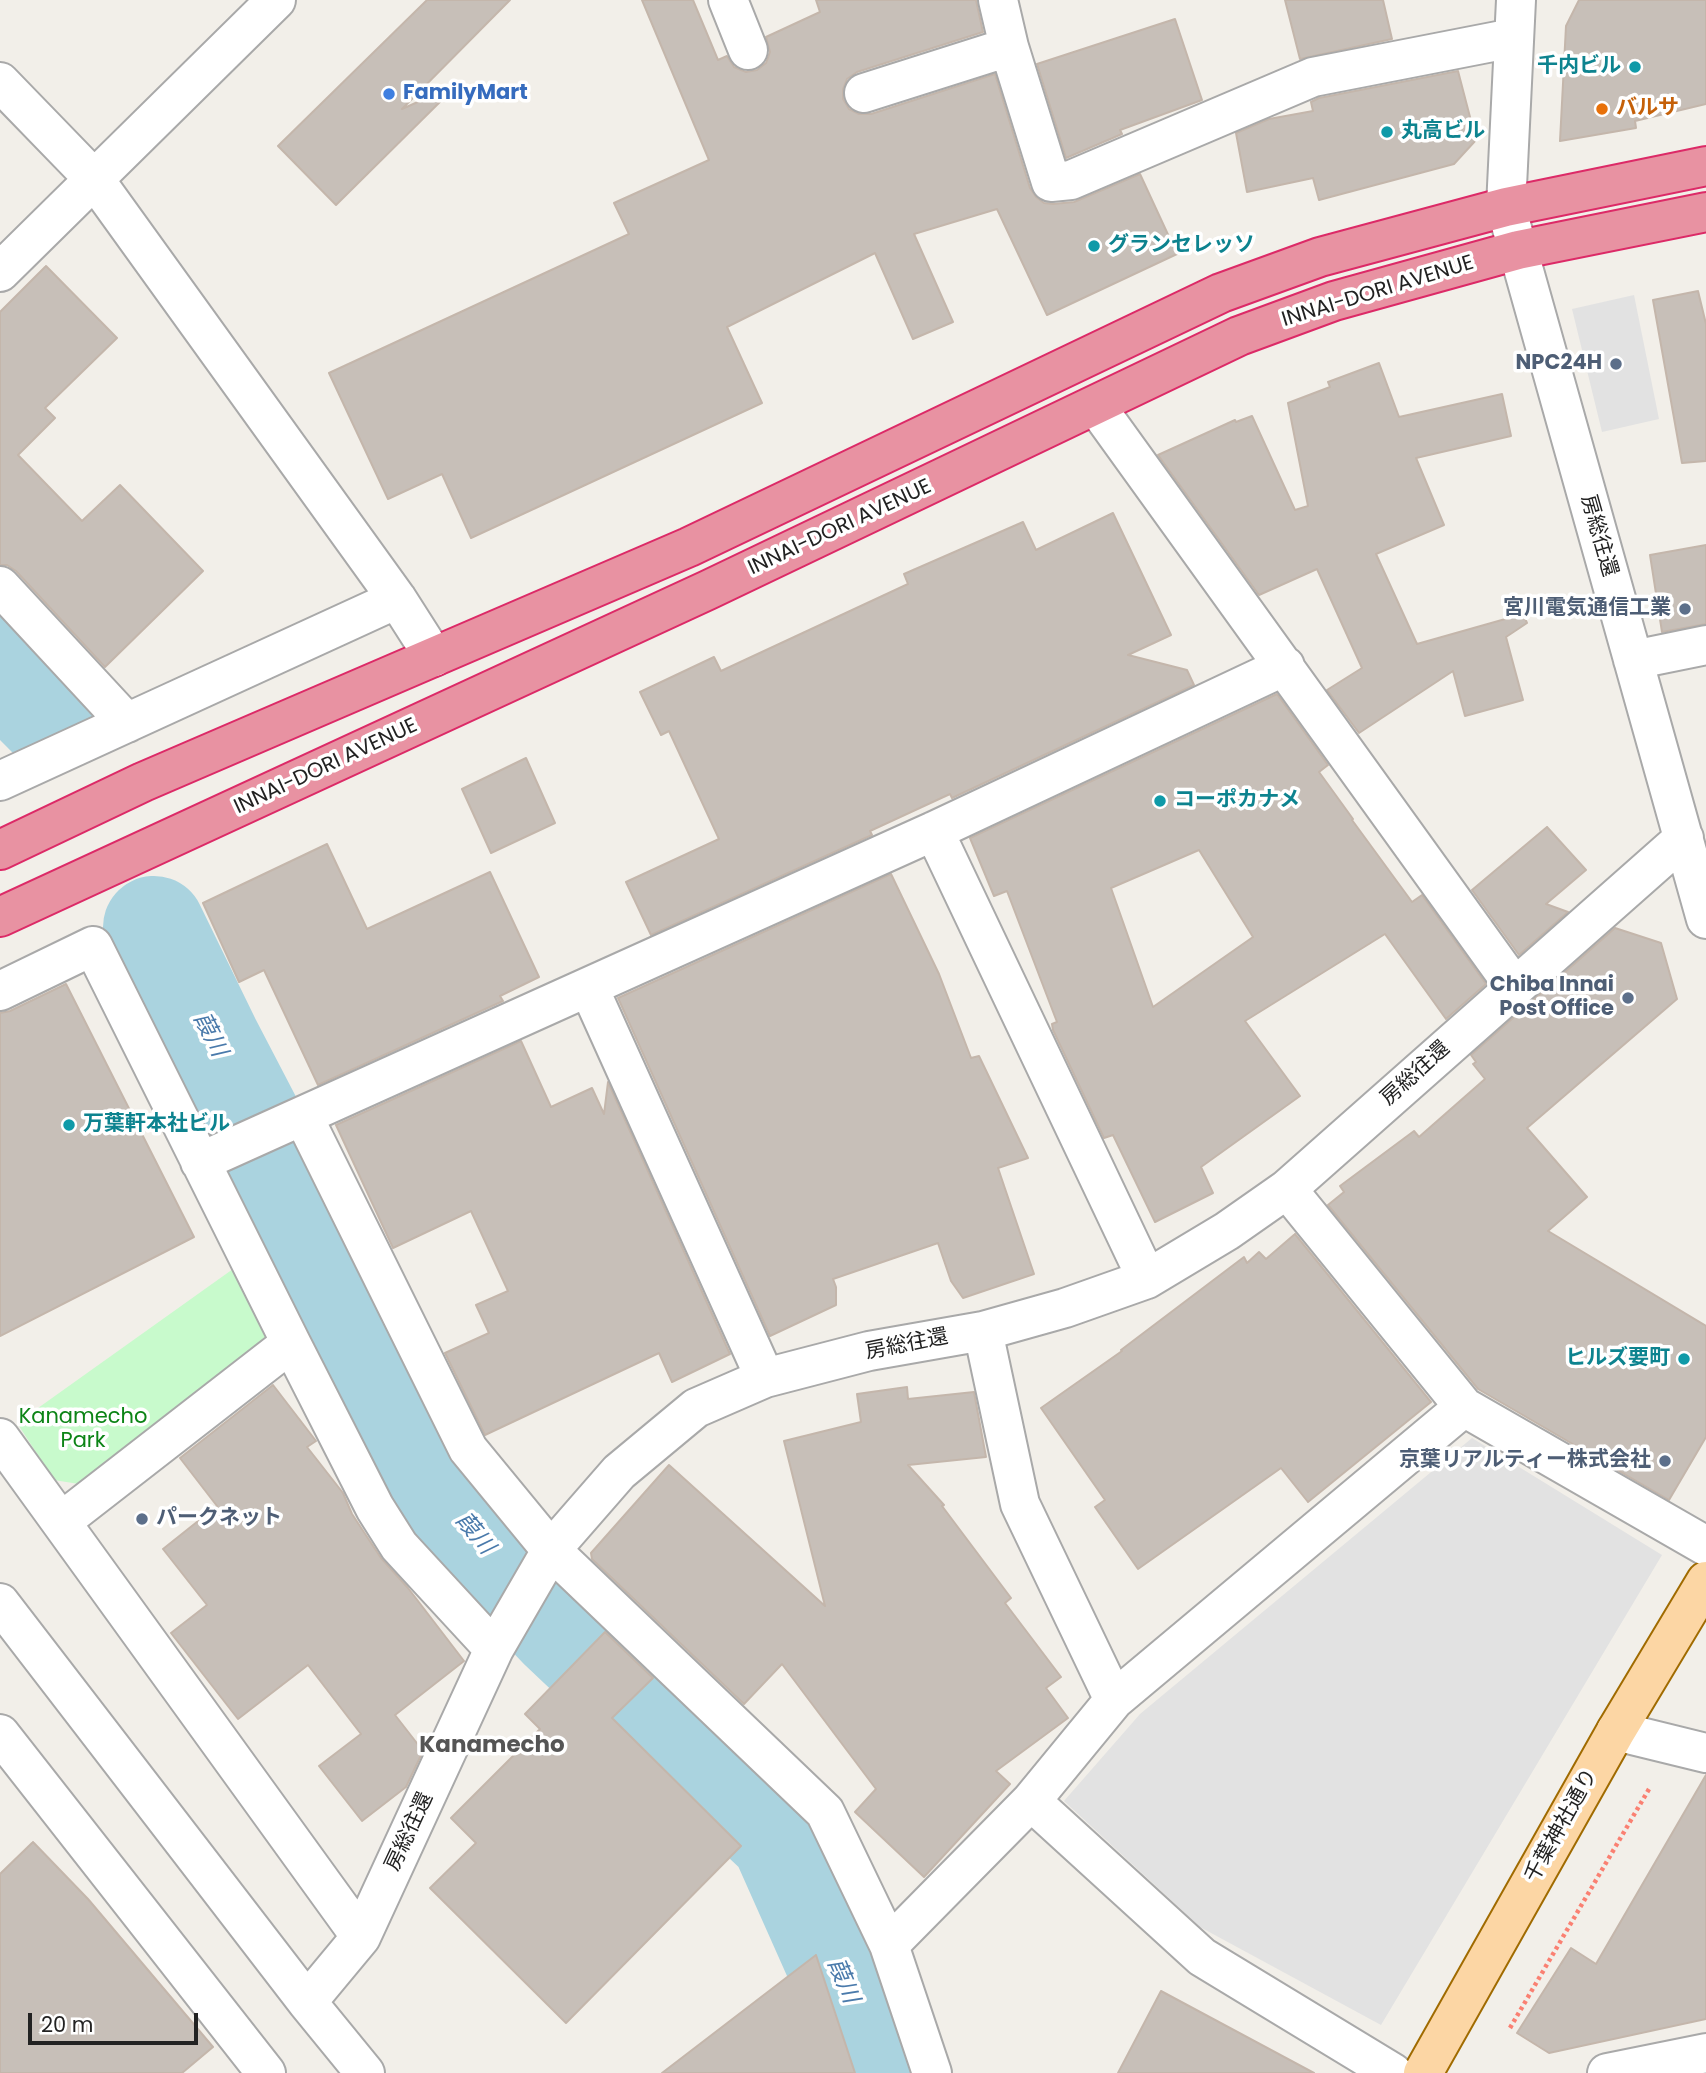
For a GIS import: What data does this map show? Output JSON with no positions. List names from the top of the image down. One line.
{"streets":{"highway":["INNAI-DORI AVENUE"],"main road":["千葉神社通り"],"street":["房総往還"]},"crossings":[["INNAI-DORI AVENUE","房総往還"]],"districts":["Kanamecho"],"water":["葭川"],"parks":["Kanamecho Park"],"places":["千内ビル","FamilyMart","バルサ","丸高ビル","グランセレッソ","NPC24H","宮川電気通信工業","コーポカナメ","Chiba Innai Post Office","万葉軒本社ビル","ヒルズ要町","京葉リアルティー株式会社","パークネット"],"scale_bar":"20 m"}
